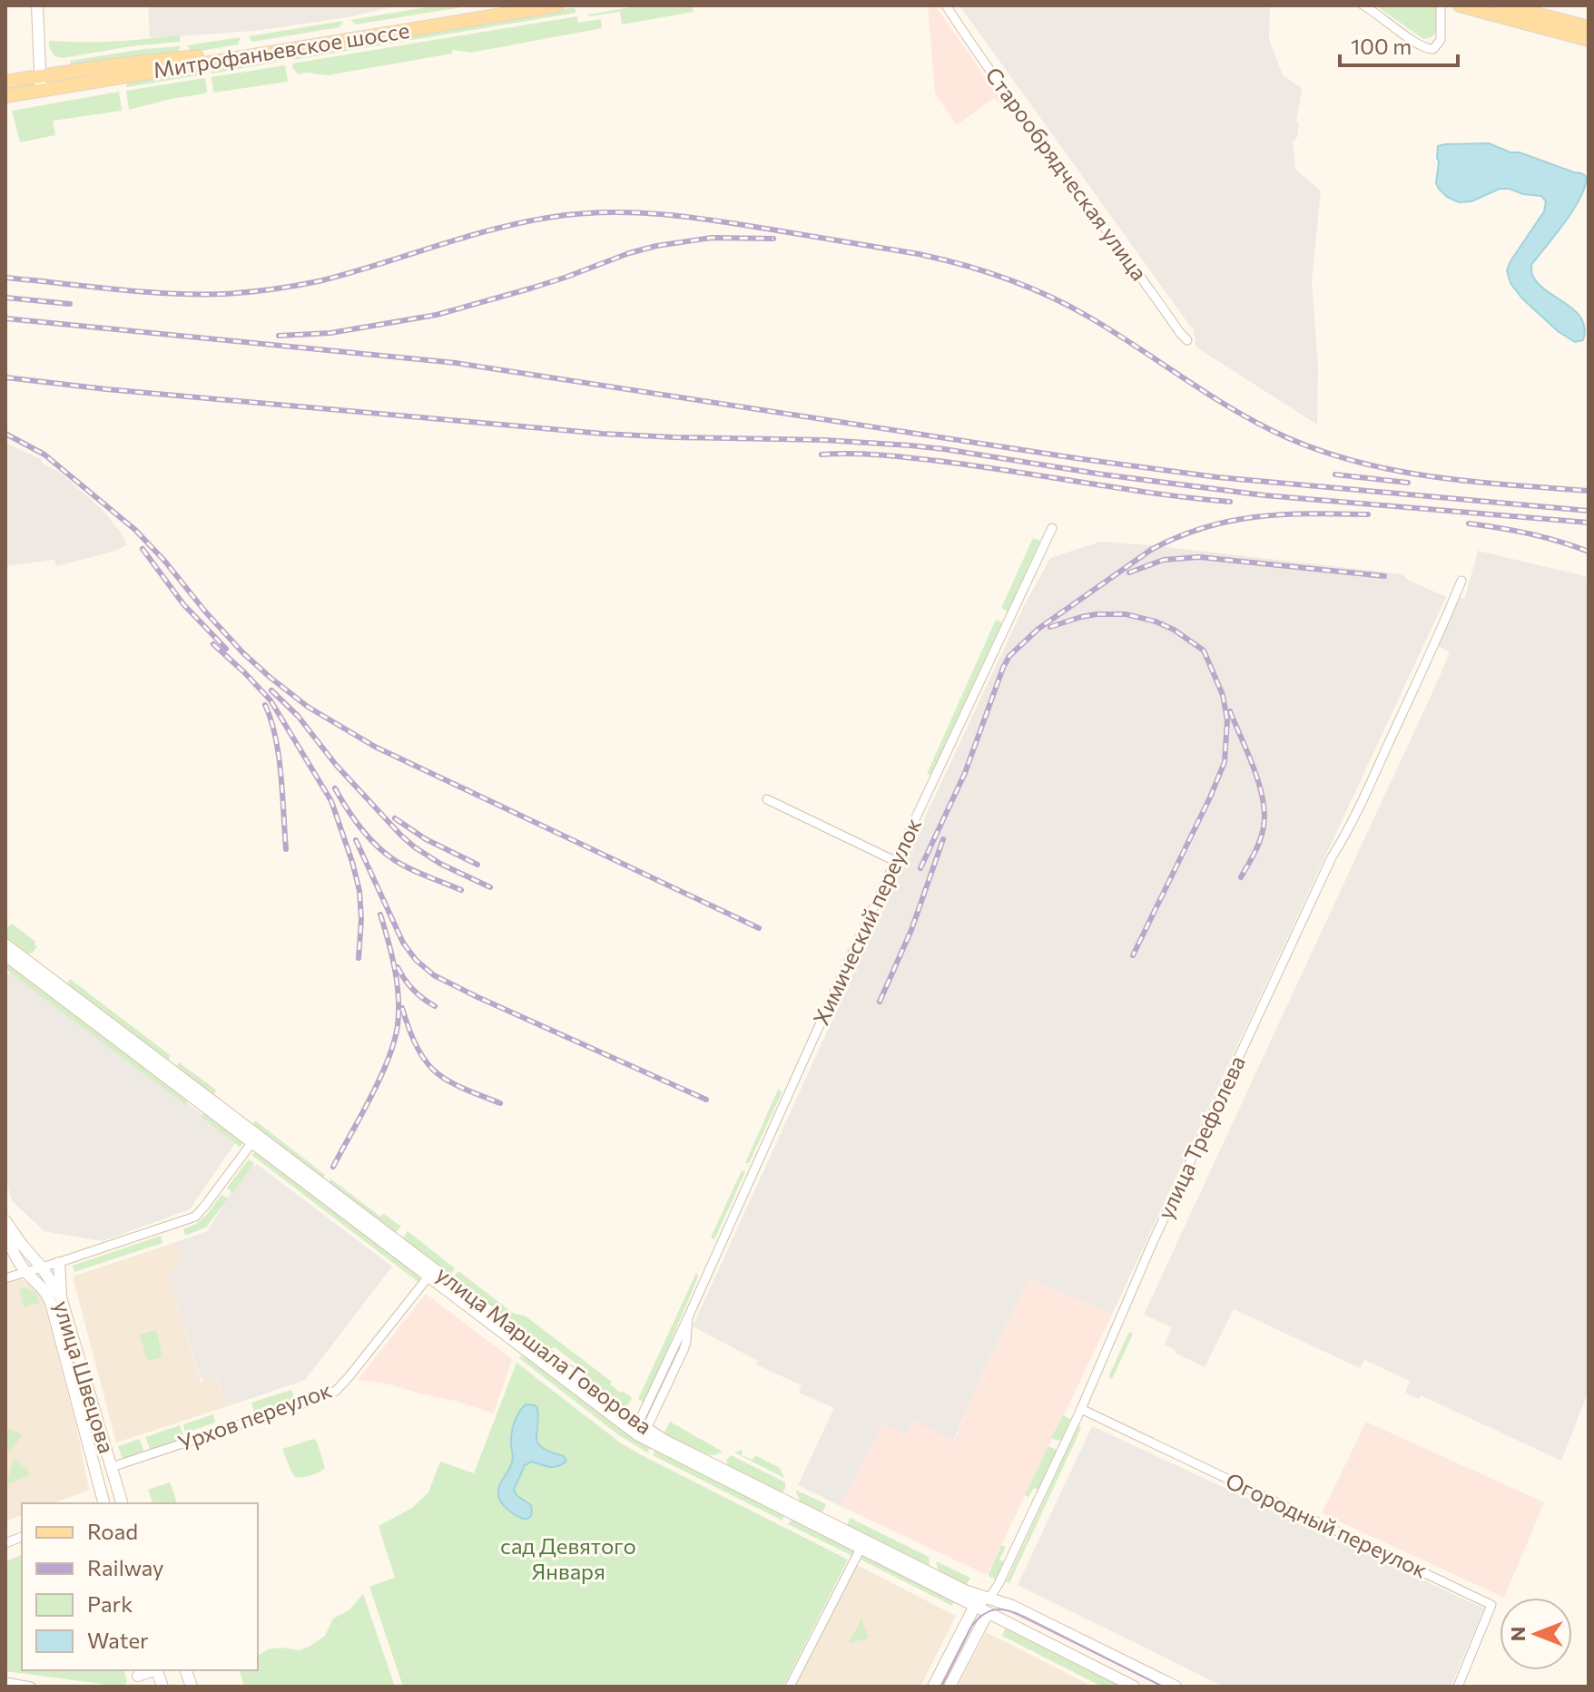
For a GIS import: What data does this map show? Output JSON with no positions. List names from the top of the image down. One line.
{"streets":{"main road":["Митрофаньевское шоссе"],"street":["Старообрядческая улица","Химический переулок","улица Трефолева","улица Маршала Говорова","улица Швецова","Урхов переулок","Огородный переулок"]},"crossings":[["Химический переулок","улица Маршала Говорова"],["улица Трефолева","улица Маршала Говорова"],["улица Трефолева","Огородный переулок"],["улица Маршала Говорова","Урхов переулок"],["улица Швецова","Урхов переулок"]],"parks":["сад Девятого Января"],"legend":["Road","Railway","Park","Water"],"scale_bar":"100 m","north":"left"}
